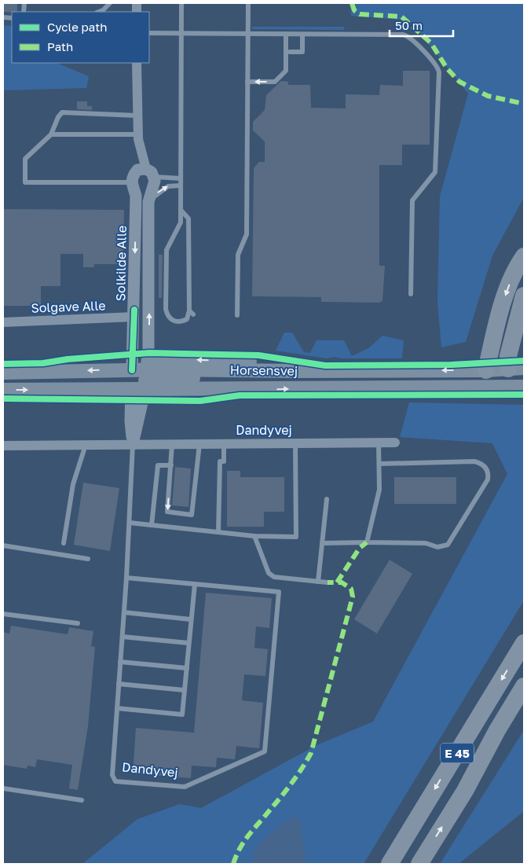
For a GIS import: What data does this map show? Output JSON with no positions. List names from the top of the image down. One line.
{"streets":{"highway":["E 45"],"main road":["Horsensvej"],"street":["Solkilde Alle","Solgave Alle","Dandyvej"]},"crossings":[["Solkilde Alle","Solgave Alle"],["Solkilde Alle","Horsensvej"],["Solkilde Alle","Dandyvej"],["Horsensvej","Dandyvej"]],"legend":["Cycle path","Path"],"scale_bar":"50 m"}
